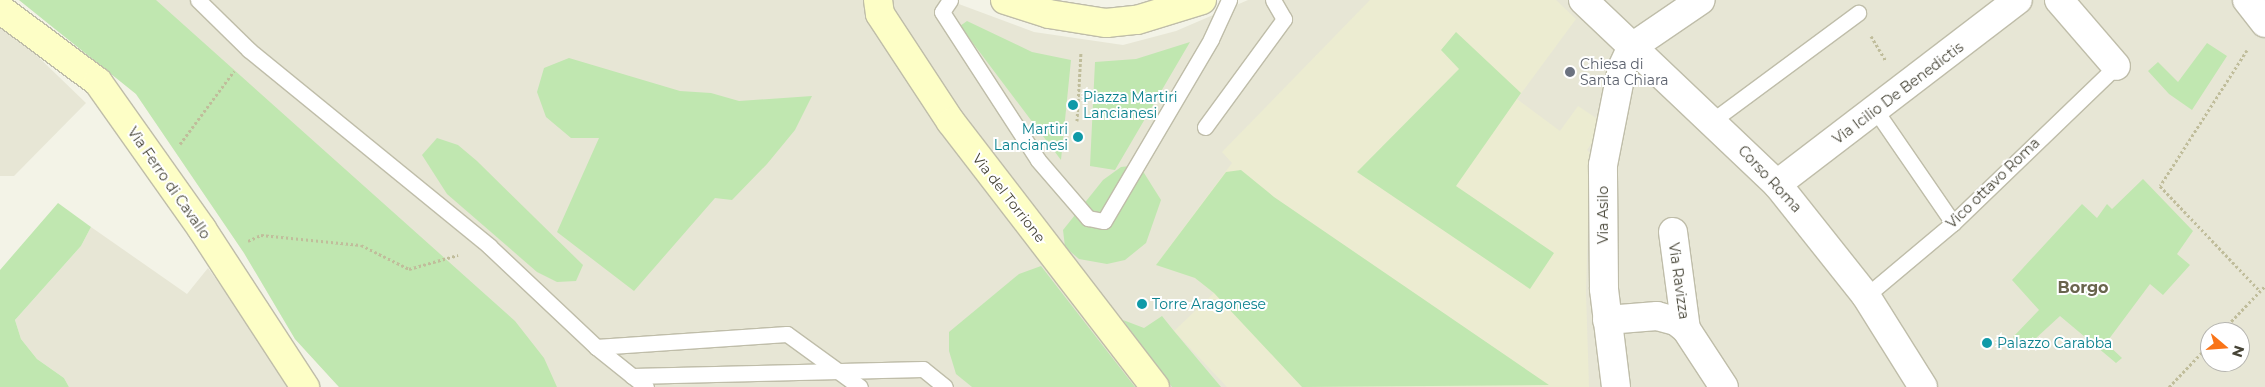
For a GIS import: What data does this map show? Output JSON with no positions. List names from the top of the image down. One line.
{"streets":{"street":["Via Icilio De Benedictis","Corso Roma","Via Ferro di Cavallo","Via del Torrione","Via Asilo","Via Ravizza"],"lane":["Vico ottavo Roma"]},"crossings":[["Via Icilio De Benedictis","Corso Roma"],["Corso Roma","Vico ottavo Roma"],["Corso Roma","Via Asilo"],["Via Asilo","Via Ravizza"]],"districts":["Borgo"],"places":["Chiesa di Santa Chiara","Piazza Martiri Lancianesi","Martiri Lancianesi","Torre Aragonese","Palazzo Carabba"],"north":"right"}
